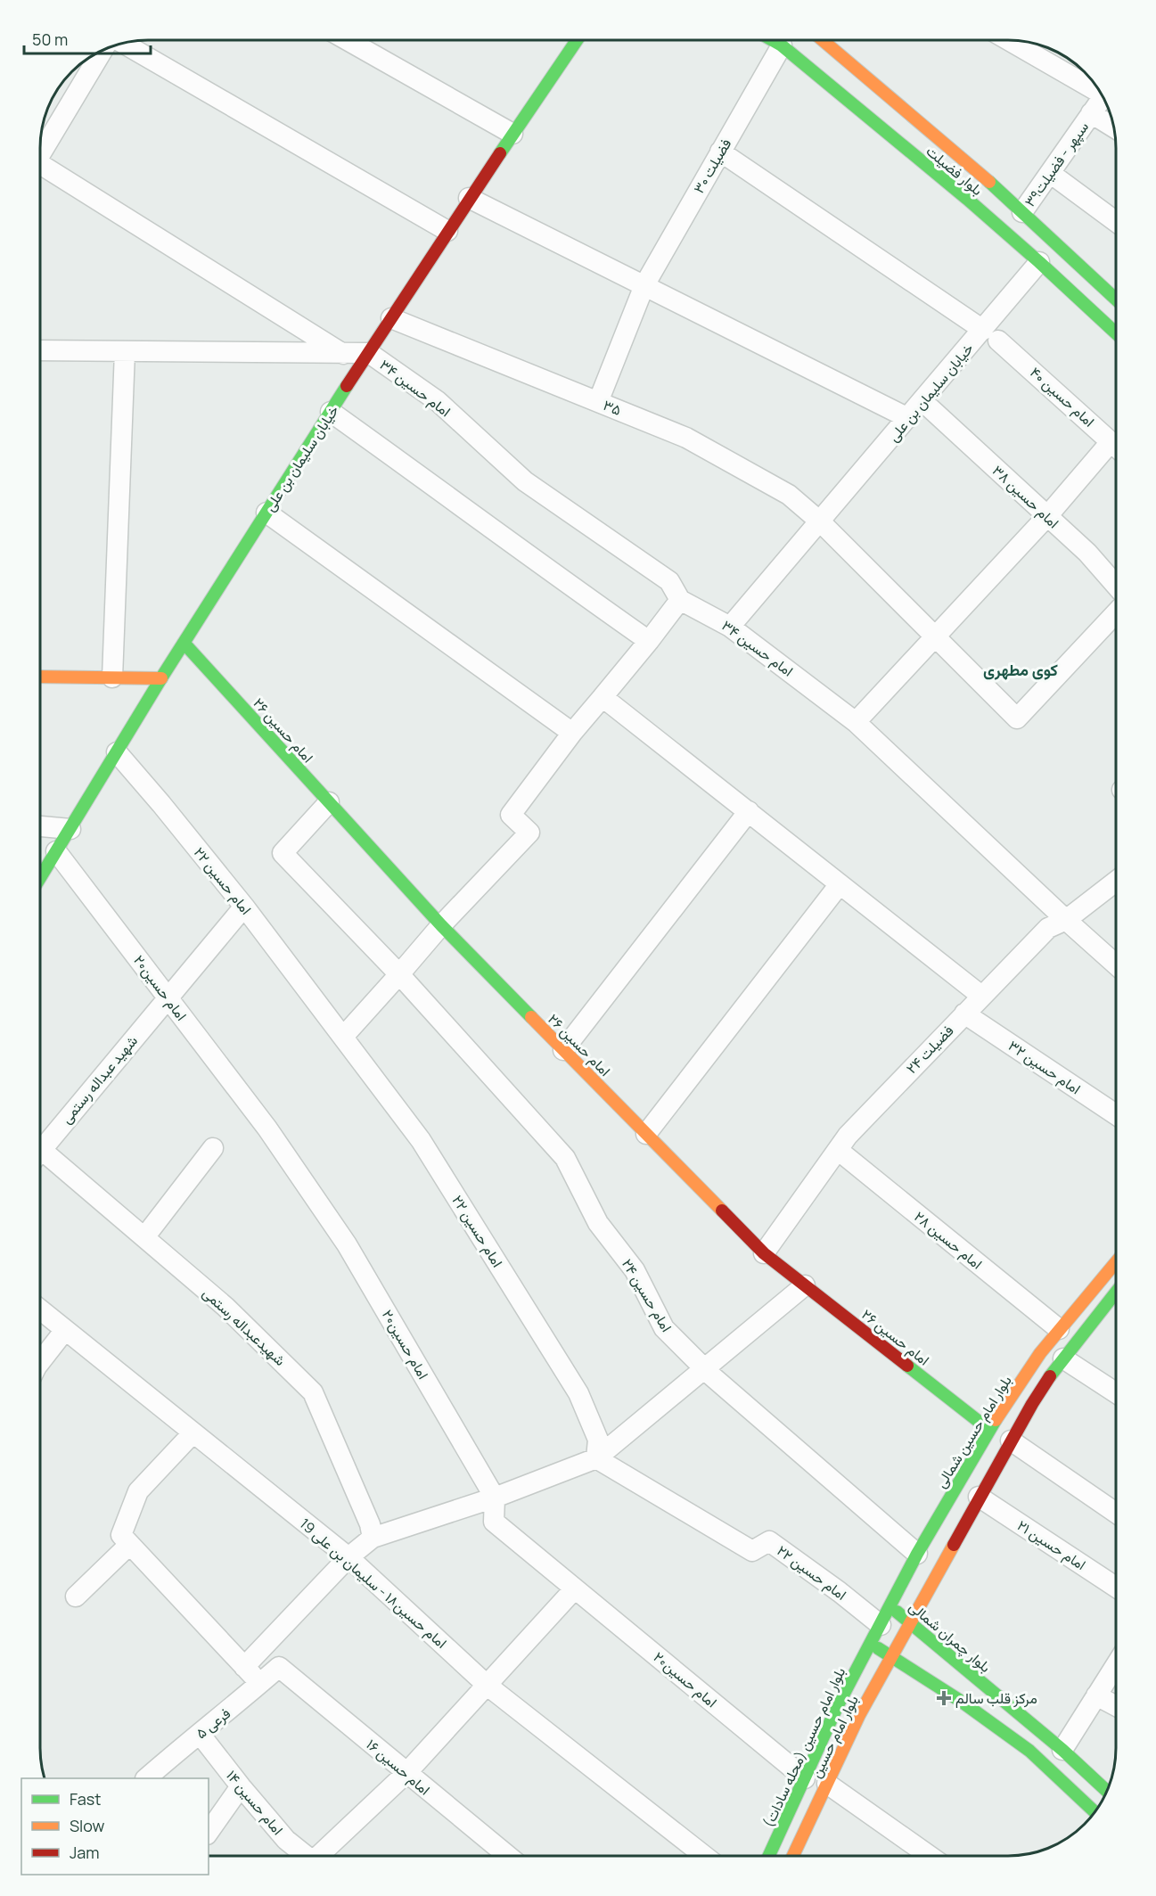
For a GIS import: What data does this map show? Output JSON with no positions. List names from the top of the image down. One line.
{"streets":{"street":["سپهر - فضیلت۳۹","فضیلت ۳۰","بلوار فضیلت","امام حسین ۳۴","خیابان سلیمان بن علی","امام حسین ۴۰","۳۵","امام حسین ۳۸","امام حسین ۲۶","امام حسین ۲۲","امام حسین۲۰","فضیلت ۲۴","امام حسین ۳۲","شهید عبداله رستمی","امام حسین ۲۸","امام حسین ۲۴","شهیدعبداله رستمی","بلوار امام حسین شمالی","امام حسین ۲۱","امام حسین۱۸ - سلیمان بن علی 19","بلوار چمران شمالی","فرعی ۵","بلوار امام حسین","بلوار امام حسین (محله سادات)","امام حسین ۱۶","امام حسین ۱۴"]},"crossings":[["سپهر - فضیلت۳۹","بلوار فضیلت"],["فضیلت ۳۰","بلوار فضیلت"],["فضیلت ۳۰","امام حسین ۴۰"],["فضیلت ۳۰","۳۵"],["بلوار فضیلت","خیابان سلیمان بن علی"],["امام حسین ۳۴","خیابان سلیمان بن علی"],["امام حسین ۳۴","فضیلت ۲۴"],["خیابان سلیمان بن علی","امام حسین ۴۰"],["خیابان سلیمان بن علی","۳۵"],["خیابان سلیمان بن علی","امام حسین ۳۸"],["خیابان سلیمان بن علی","امام حسین ۲۶"],["خیابان سلیمان بن علی","امام حسین ۲۲"],["خیابان سلیمان بن علی","امام حسین۲۰"],["امام حسین ۲۶","فضیلت ۲۴"],["امام حسین ۲۶","امام حسین ۲۴"],["امام حسین ۲۶","بلوار امام حسین شمالی"],["امام حسین ۲۲","شهید عبداله رستمی"],["امام حسین ۲۲","بلوار امام حسین شمالی"],["امام حسین۲۰","شهید عبداله رستمی"],["امام حسین۲۰","بلوار امام حسین (محله سادات)"],["فضیلت ۲۴","امام حسین ۳۲"],["فضیلت ۲۴","امام حسین ۲۸"],["امام حسین ۲۸","بلوار امام حسین شمالی"],["امام حسین ۲۴","بلوار امام حسین شمالی"],["بلوار امام حسین شمالی","بلوار چمران شمالی"],["بلوار امام حسین شمالی","بلوار امام حسین (محله سادات)"],["بلوار چمران شمالی","بلوار امام حسین"],["فرعی ۵","امام حسین ۱۶"],["فرعی ۵","امام حسین ۱۴"]],"districts":["کوی مطهری"],"places":{"health":["مرکز قلب سالم"]},"legend":["Fast","Slow","Jam"],"scale_bar":"50 m"}
